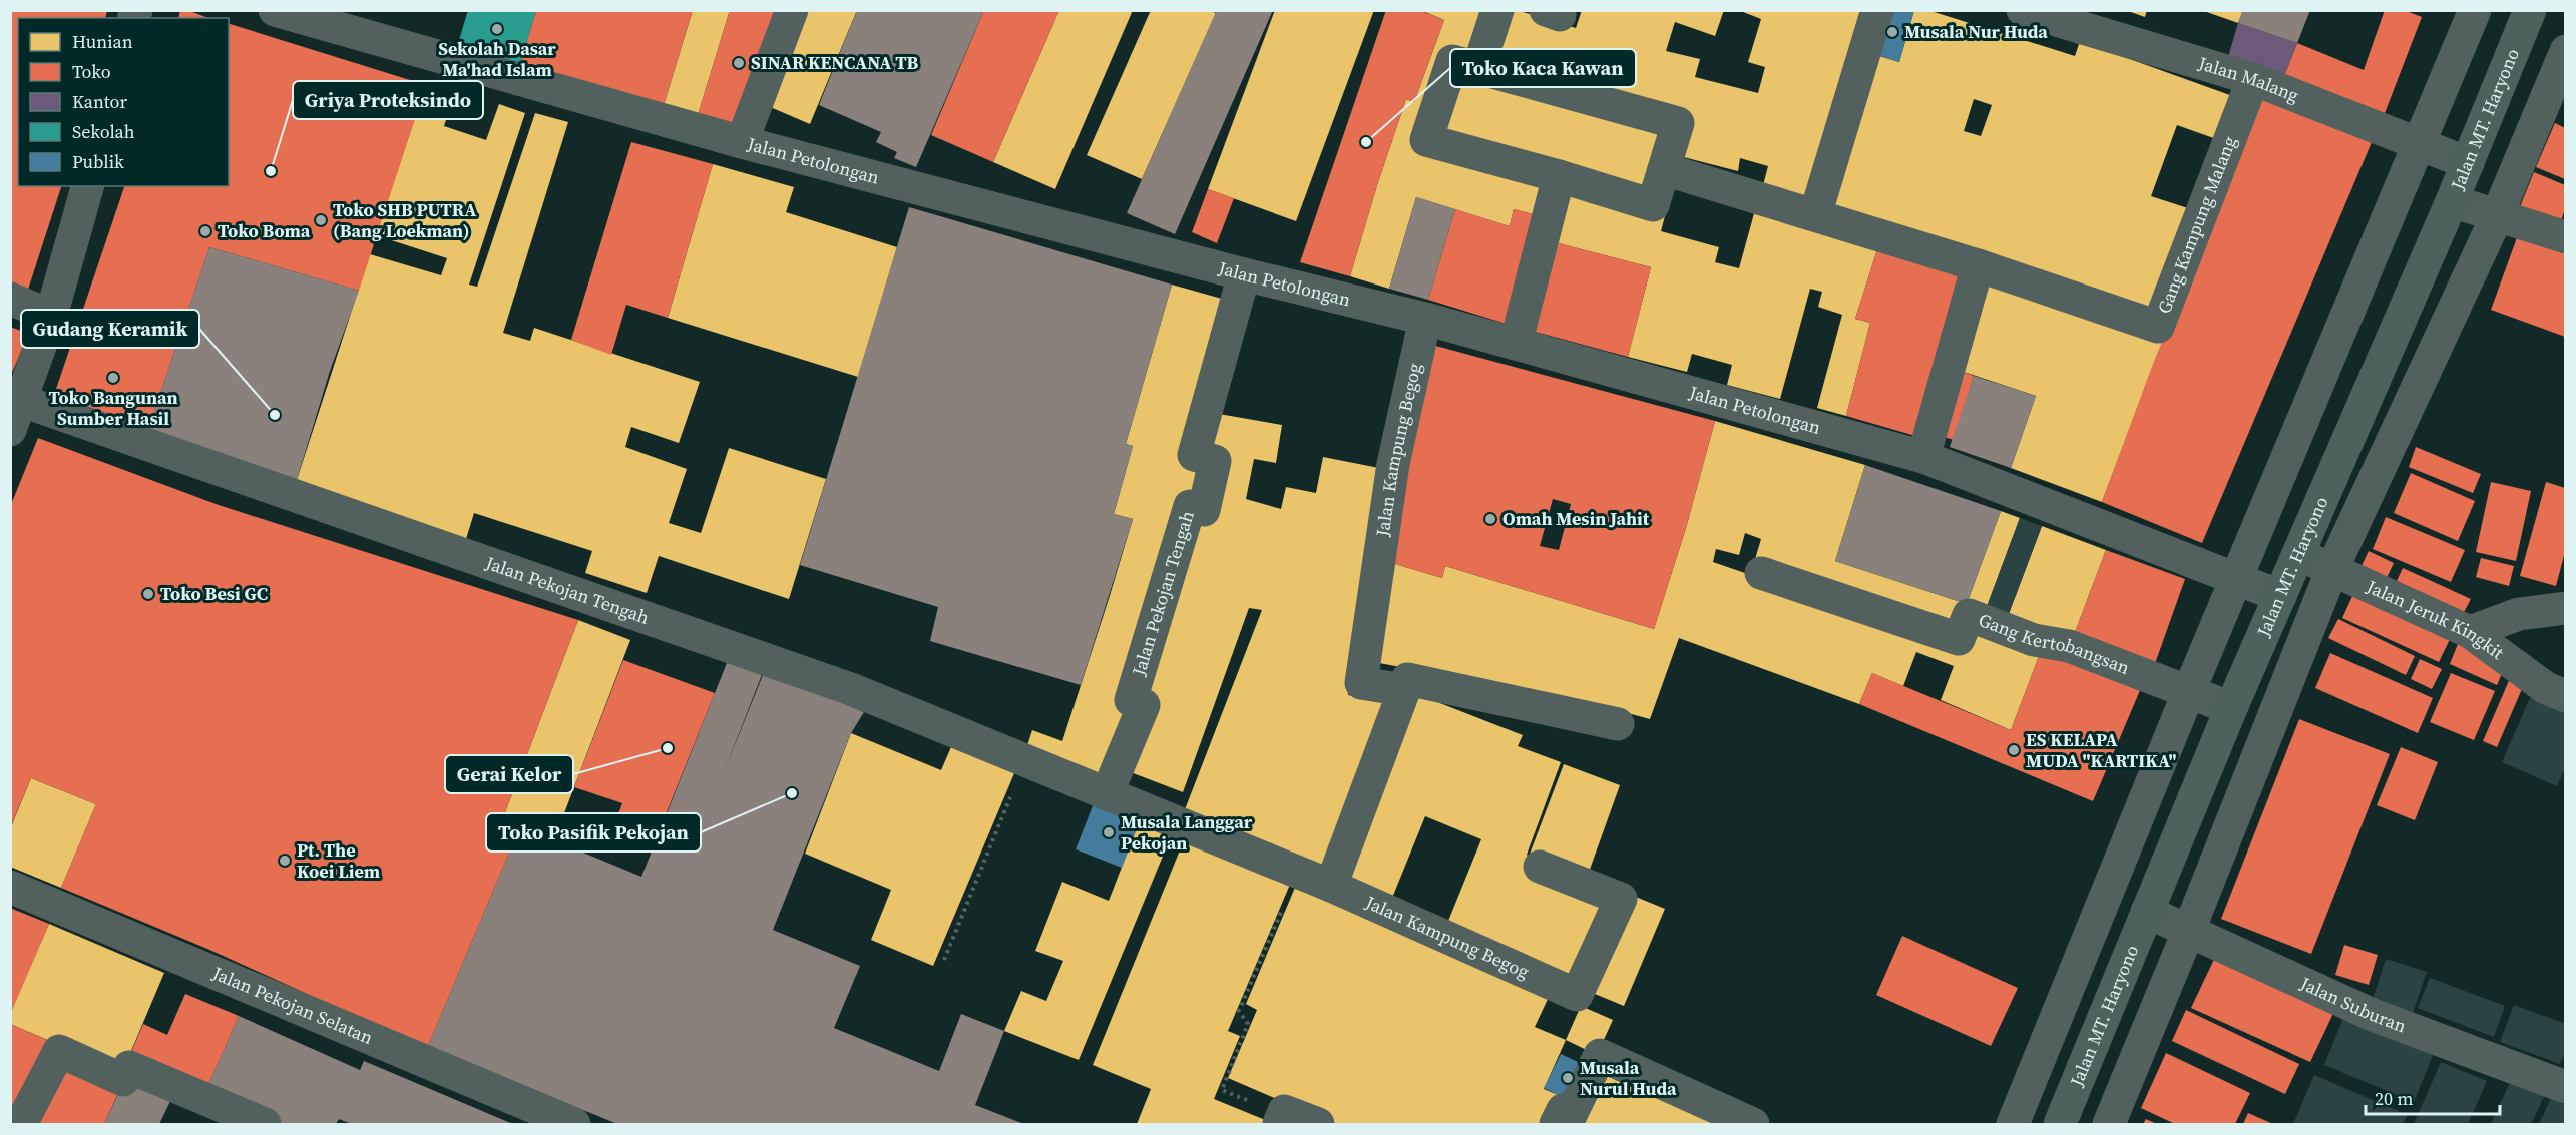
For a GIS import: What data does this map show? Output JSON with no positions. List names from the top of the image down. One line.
{"streets":{"main road":["Jalan MT. Haryono"],"street":["Jalan Malang","Jalan Petolongan","Gang Kampung Malang","Jalan Kampung Begog","Jalan Pekojan Tengah","Jalan Jeruk Kingkit","Gang Kertobangsan","Jalan Suburan","Jalan Pekojan Selatan"]},"crossings":[["Jalan Malang","Jalan MT. Haryono"],["Jalan Malang","Gang Kampung Malang"],["Jalan MT. Haryono","Jalan Petolongan"],["Jalan MT. Haryono","Jalan Jeruk Kingkit"],["Jalan MT. Haryono","Jalan Suburan"],["Jalan Petolongan","Jalan Kampung Begog"],["Jalan Petolongan","Jalan Pekojan Tengah"],["Jalan Kampung Begog","Jalan Pekojan Tengah"]],"places":["Sekolah Dasar Ma'had Islam","Musala Nur Huda","SINAR KENCANA TB","Toko Kaca Kawan","Griya Proteksindo","Toko SHB PUTRA (Bang Loekman)","Toko Boma","Toko Bangunan Sumber Hasil","Gudang Keramik","Omah Mesin Jahit","Toko Besi GC","Gerai Kelor","ES KELAPA MUDA \"KARTIKA\"","Toko Pasifik Pekojan","Musala Langgar Pekojan","Pt. The Koei Liem","Musala Nurul Huda"],"legend":["Hunian","Toko","Kantor","Sekolah","Publik"],"scale_bar":"20 m"}
